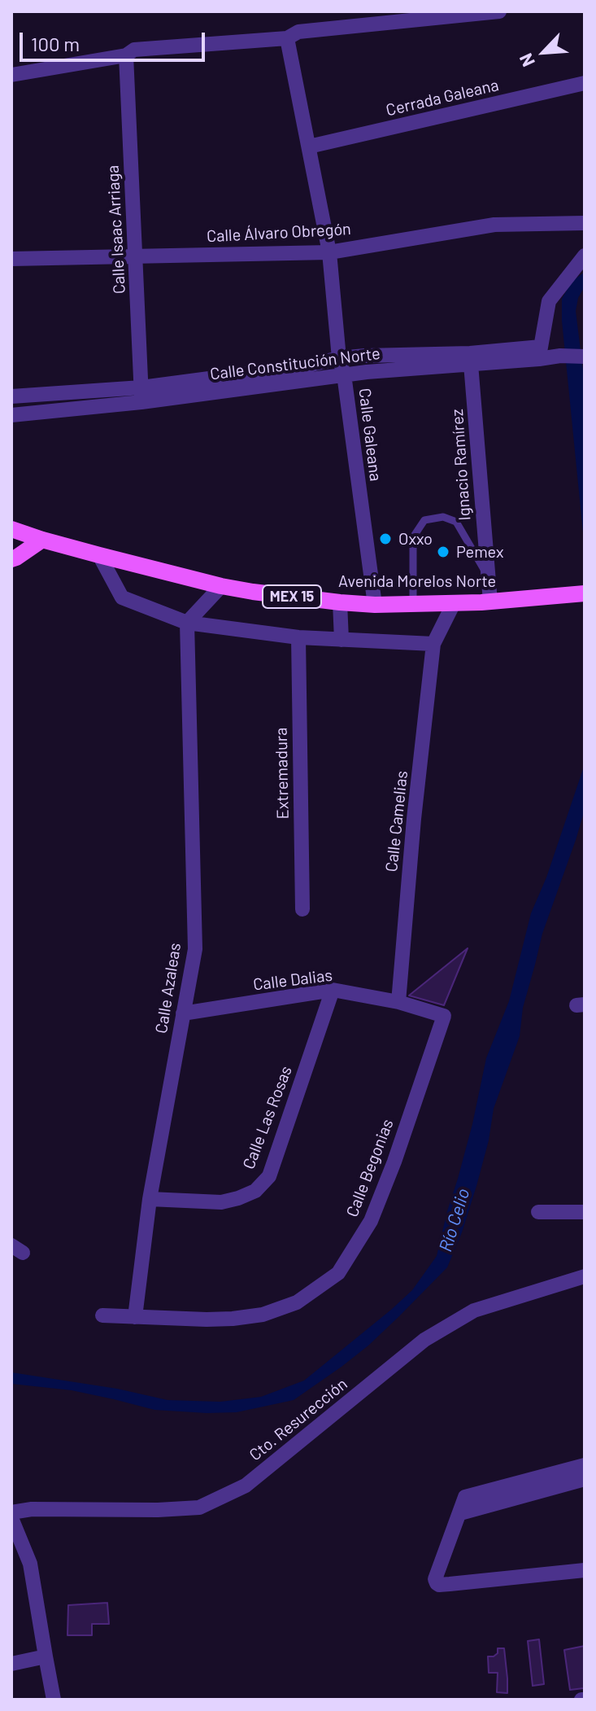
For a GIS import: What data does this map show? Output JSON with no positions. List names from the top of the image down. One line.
{"streets":{"main road":["Avenida Morelos Norte","MEX 15"],"street":["Cerrada Galeana","Calle Isaac Arriaga","Calle Álvaro Obregón","Calle Constitución Norte","Calle Galeana","Ignacio Ramírez","Extremadura","Calle Camelias","Calle Dalias","Calle Azaleas","Calle Las Rosas","Calle Begonias","Cto. Resurección"]},"crossings":[["Cerrada Galeana","Calle Galeana"],["Calle Isaac Arriaga","Calle Álvaro Obregón"],["Calle Isaac Arriaga","Calle Constitución Norte"],["Calle Álvaro Obregón","Calle Galeana"],["Calle Constitución Norte","Calle Galeana"],["Calle Constitución Norte","Ignacio Ramírez"],["Calle Galeana","Avenida Morelos Norte"],["Ignacio Ramírez","Avenida Morelos Norte"],["Calle Camelias","Calle Dalias"],["Calle Dalias","Calle Azaleas"],["Calle Dalias","Calle Las Rosas"],["Calle Dalias","Calle Begonias"],["Calle Azaleas","Calle Las Rosas"],["Calle Azaleas","Calle Begonias"]],"water":["Río Celio"],"places":["Oxxo","Pemex"],"scale_bar":"100 m","north":"bottom left"}
